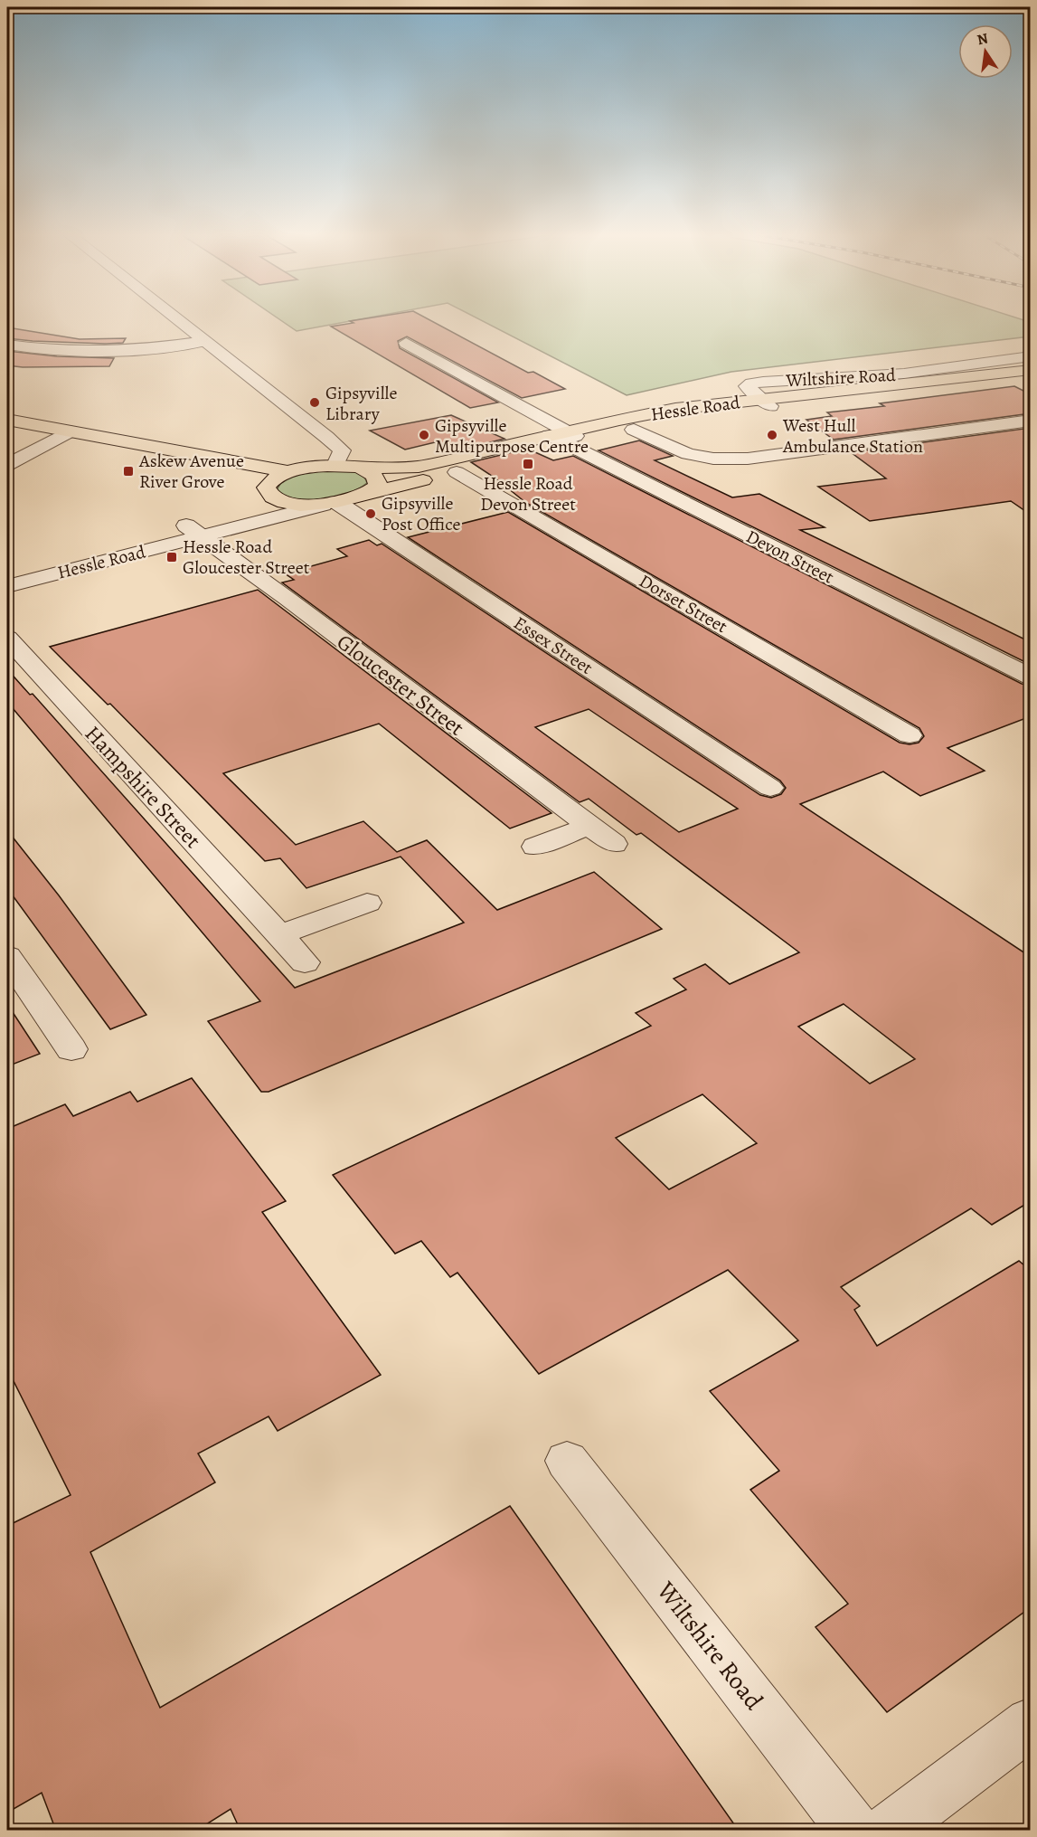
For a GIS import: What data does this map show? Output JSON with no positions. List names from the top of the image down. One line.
{"streets":{"main road":["Hessle Road"],"street":["Wiltshire Road","Devon Street","Dorset Street","Essex Street","Gloucester Street","Hampshire Street"]},"crossings":[["Wiltshire Road","Hessle Road"],["Hessle Road","Devon Street"],["Hessle Road","Dorset Street"],["Hessle Road","Essex Street"],["Hessle Road","Gloucester Street"]],"places":{"other":["Gipsyville Library","Gipsyville Multipurpose Centre","West Hull Ambulance Station","Gipsyville Post Office"],"transit":["Hessle Road Devon Street","Askew Avenue River Grove","Hessle Road Gloucester Street"]},"north":"top"}
